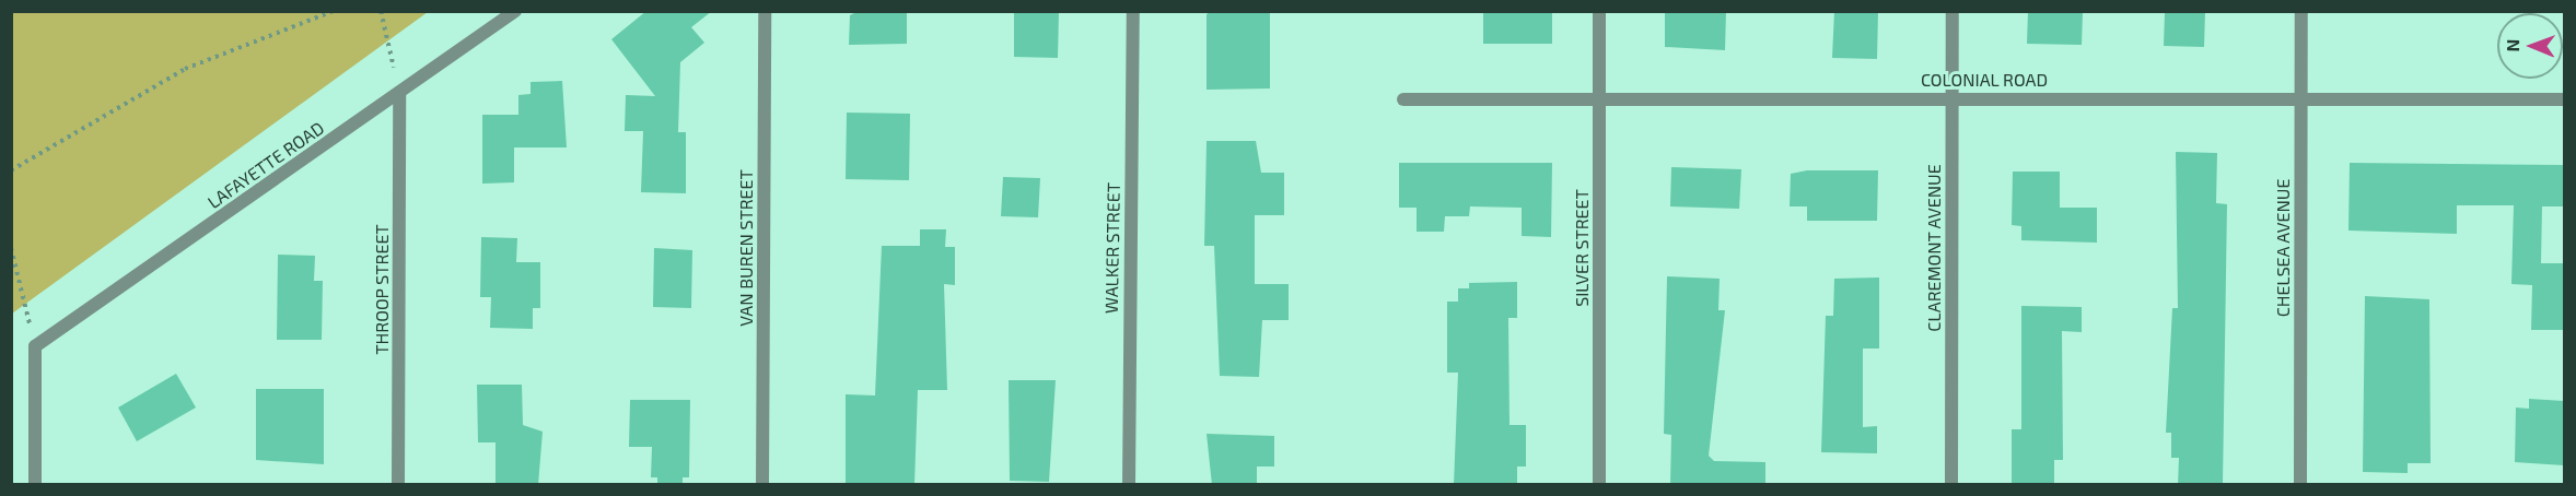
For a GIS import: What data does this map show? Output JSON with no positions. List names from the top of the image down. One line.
{"streets":{"street":["COLONIAL ROAD","LAFAYETTE ROAD","VAN BUREN STREET","WALKER STREET","SILVER STREET","CLAREMONT AVENUE","CHELSEA AVENUE","THROOP STREET"]},"crossings":[["COLONIAL ROAD","SILVER STREET"],["COLONIAL ROAD","CLAREMONT AVENUE"],["COLONIAL ROAD","CHELSEA AVENUE"],["LAFAYETTE ROAD","THROOP STREET"]],"north":"left"}
